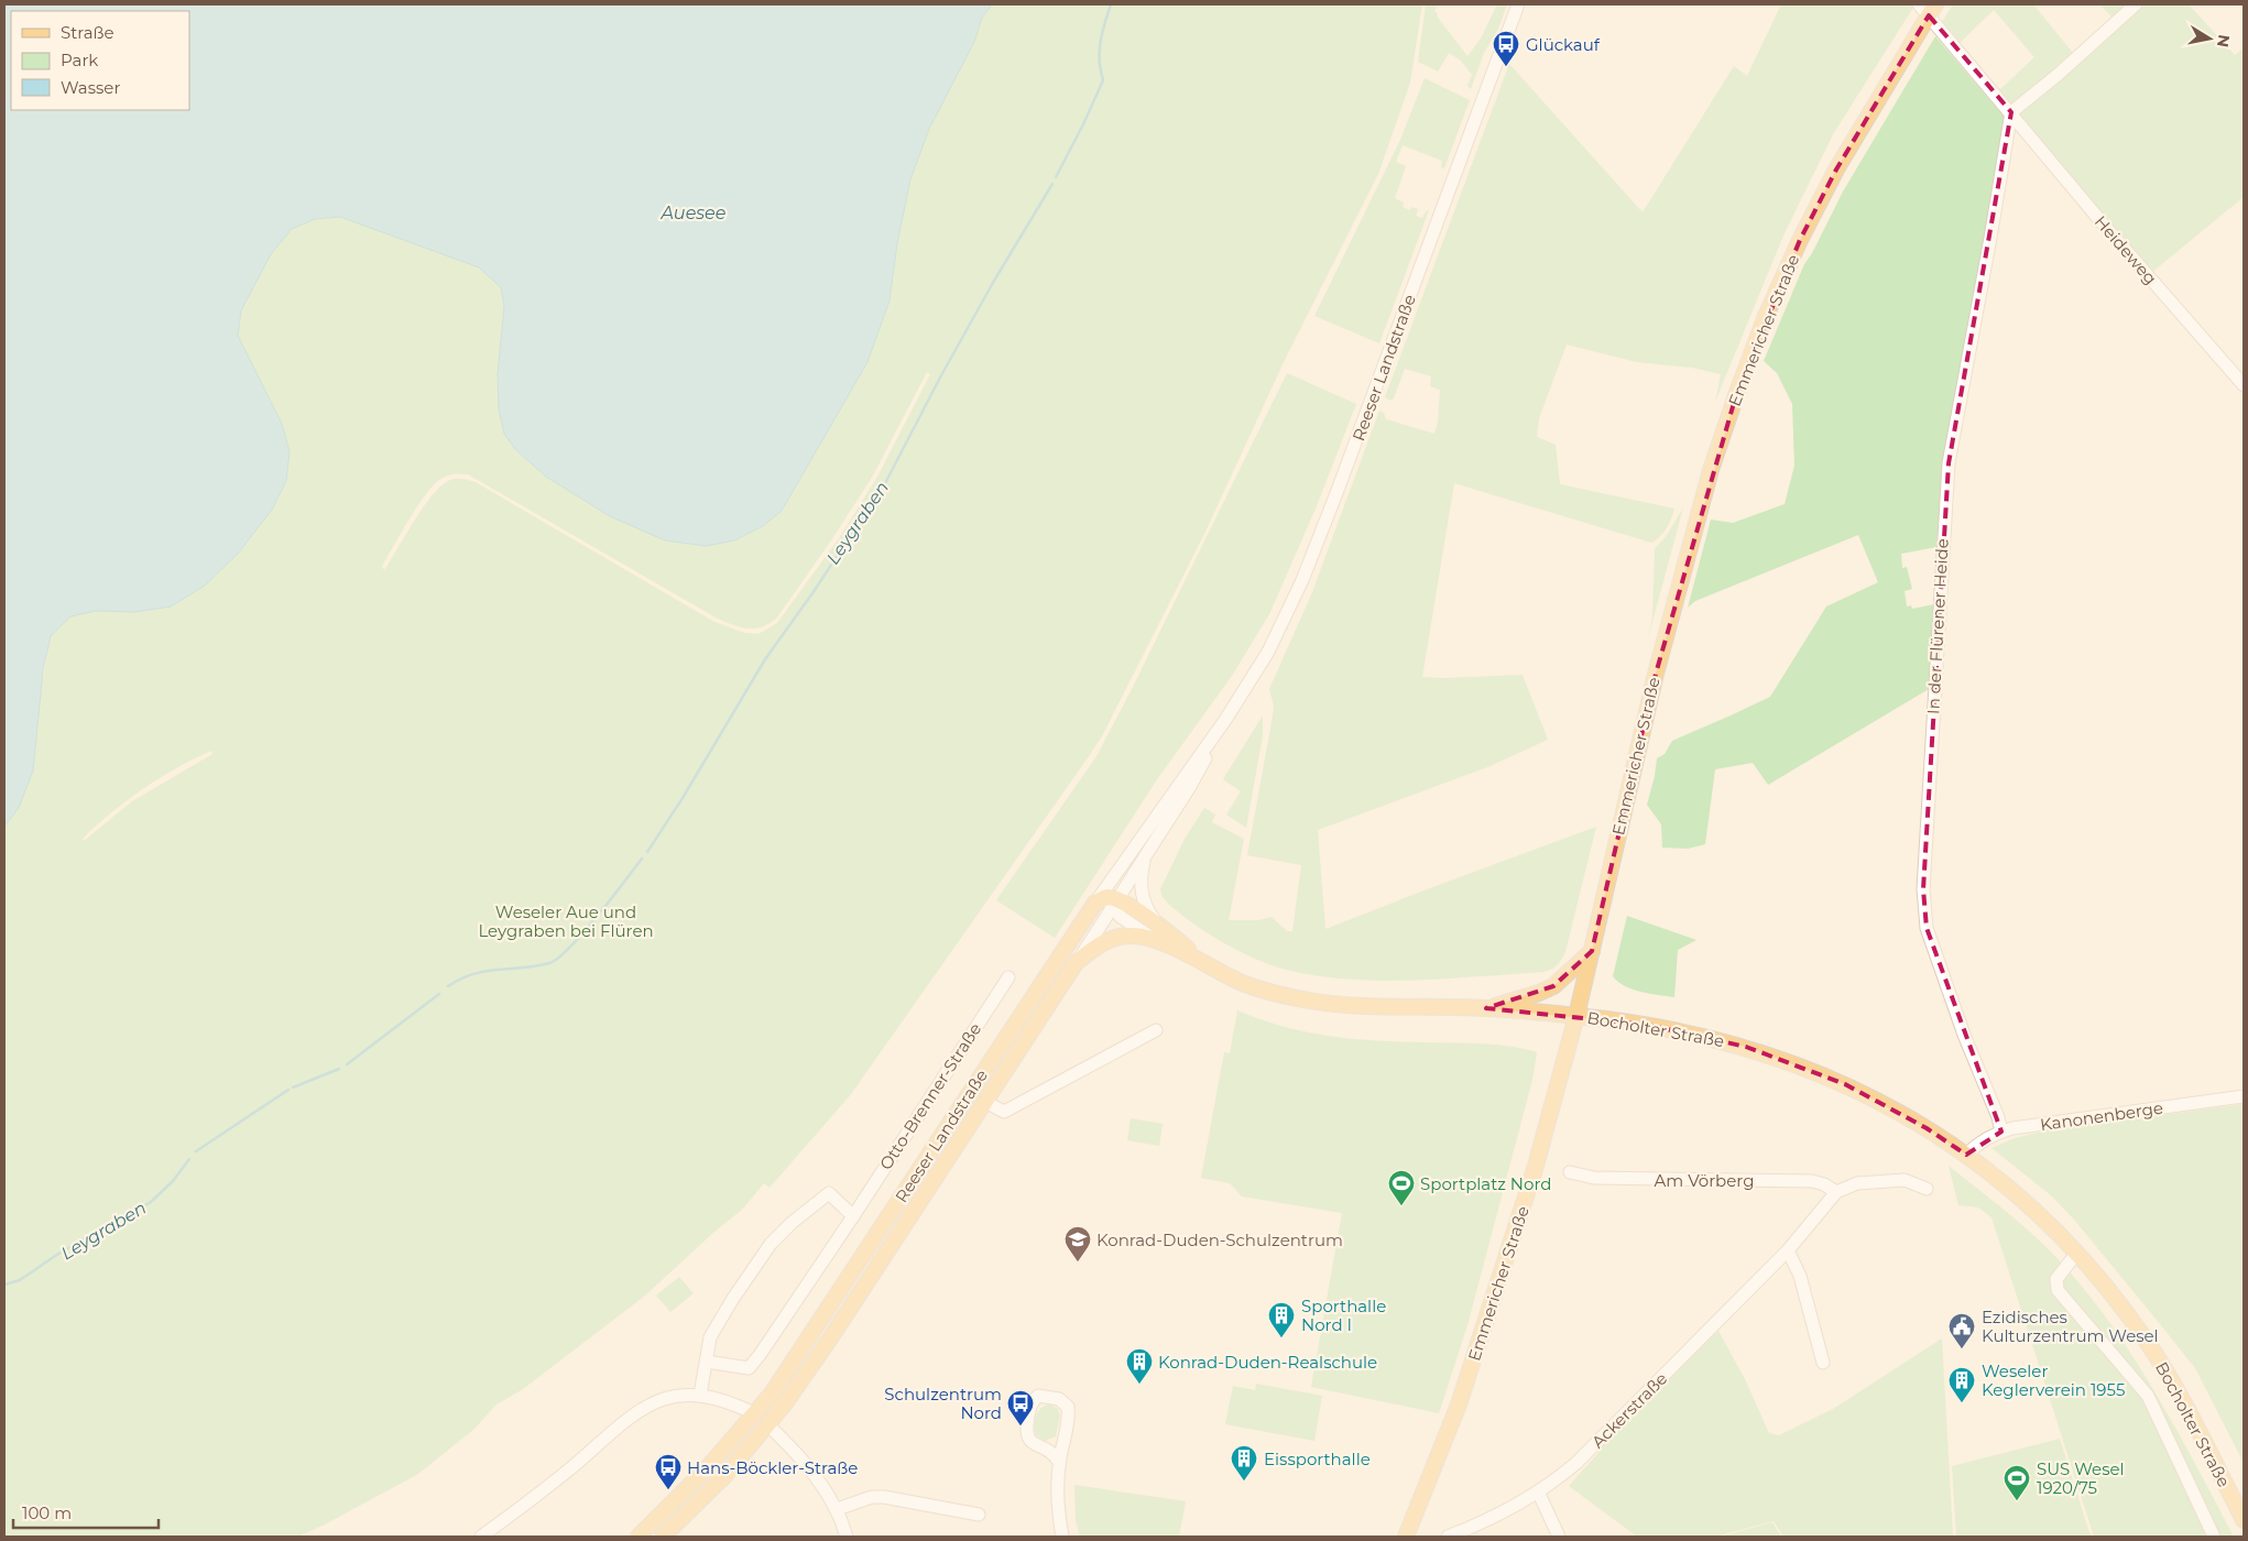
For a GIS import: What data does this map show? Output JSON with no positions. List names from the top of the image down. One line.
{"streets":{"main road":["Emmericher Straße","Reeser Landstraße","Bocholter Straße"],"street":["Heideweg","In der Flürener Heide","Otto-Brenner-Straße","Kanonenberge","Am Vörberg","Ackerstraße"]},"crossings":[["Heideweg","Emmericher Straße"],["Heideweg","In der Flürener Heide"],["Emmericher Straße","Bocholter Straße"],["Reeser Landstraße","Bocholter Straße"],["In der Flürener Heide","Kanonenberge"],["Bocholter Straße","Kanonenberge"],["Am Vörberg","Ackerstraße"]],"water":["Auesee","Leygraben"],"parks":["Weseler Aue und Leygraben bei Flüren"],"places":{"bus stop":["Glückauf","Schulzentrum Nord","Hans-Böckler-Straße"],"sports":["Sportplatz Nord","SUS Wesel 1920/75"],"school or university":["Konrad-Duden-Schulzentrum"],"building":["Sporthalle Nord I","Konrad-Duden-Realschule","Weseler Keglerverein 1955","Eissporthalle"],"public building":["Ezidisches Kulturzentrum Wesel"]},"legend":["Straße","Park","Wasser"],"scale_bar":"100 m","north":"right"}
